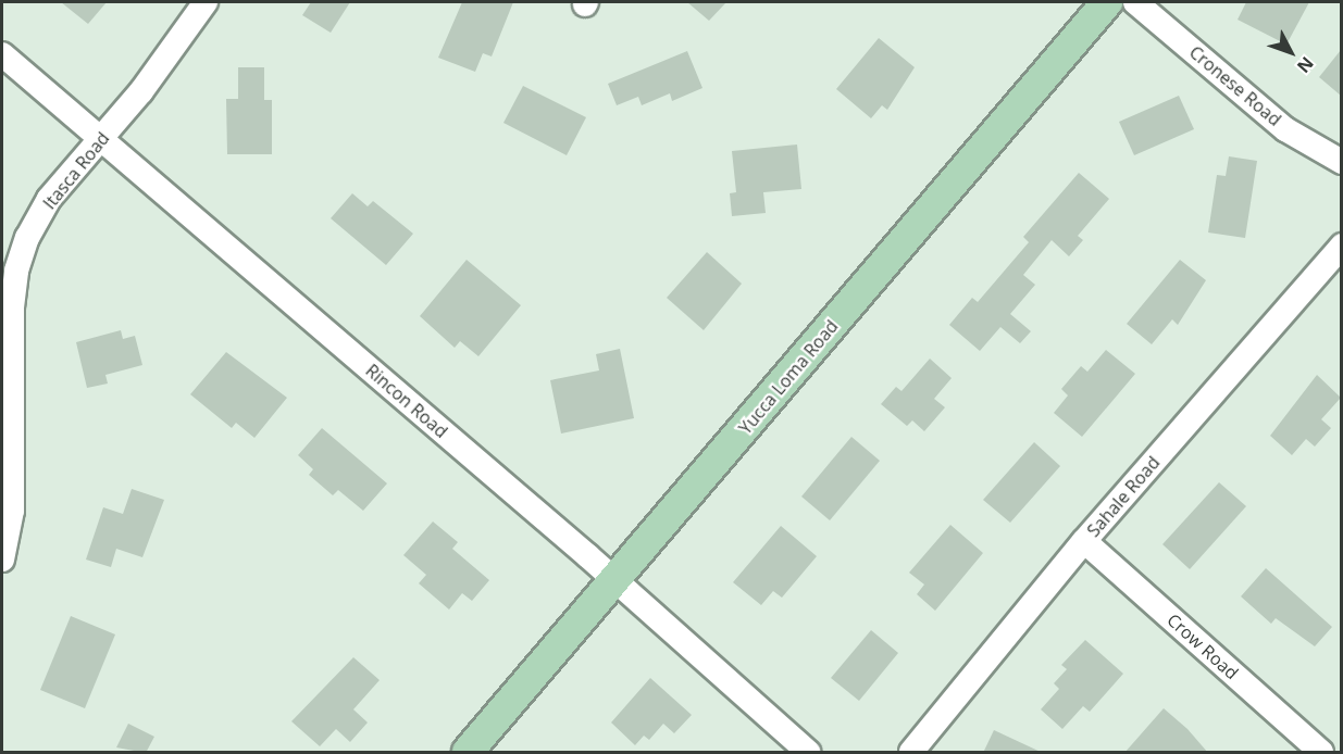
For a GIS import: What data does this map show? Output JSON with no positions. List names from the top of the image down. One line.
{"streets":{"main road":["Yucca Loma Road"],"street":["Cronese Road","Itasca Road","Rincon Road","Sahale Road","Crow Road"]},"crossings":[["Itasca Road","Rincon Road"],["Yucca Loma Road","Rincon Road"],["Sahale Road","Crow Road"]],"north":"bottom right"}
